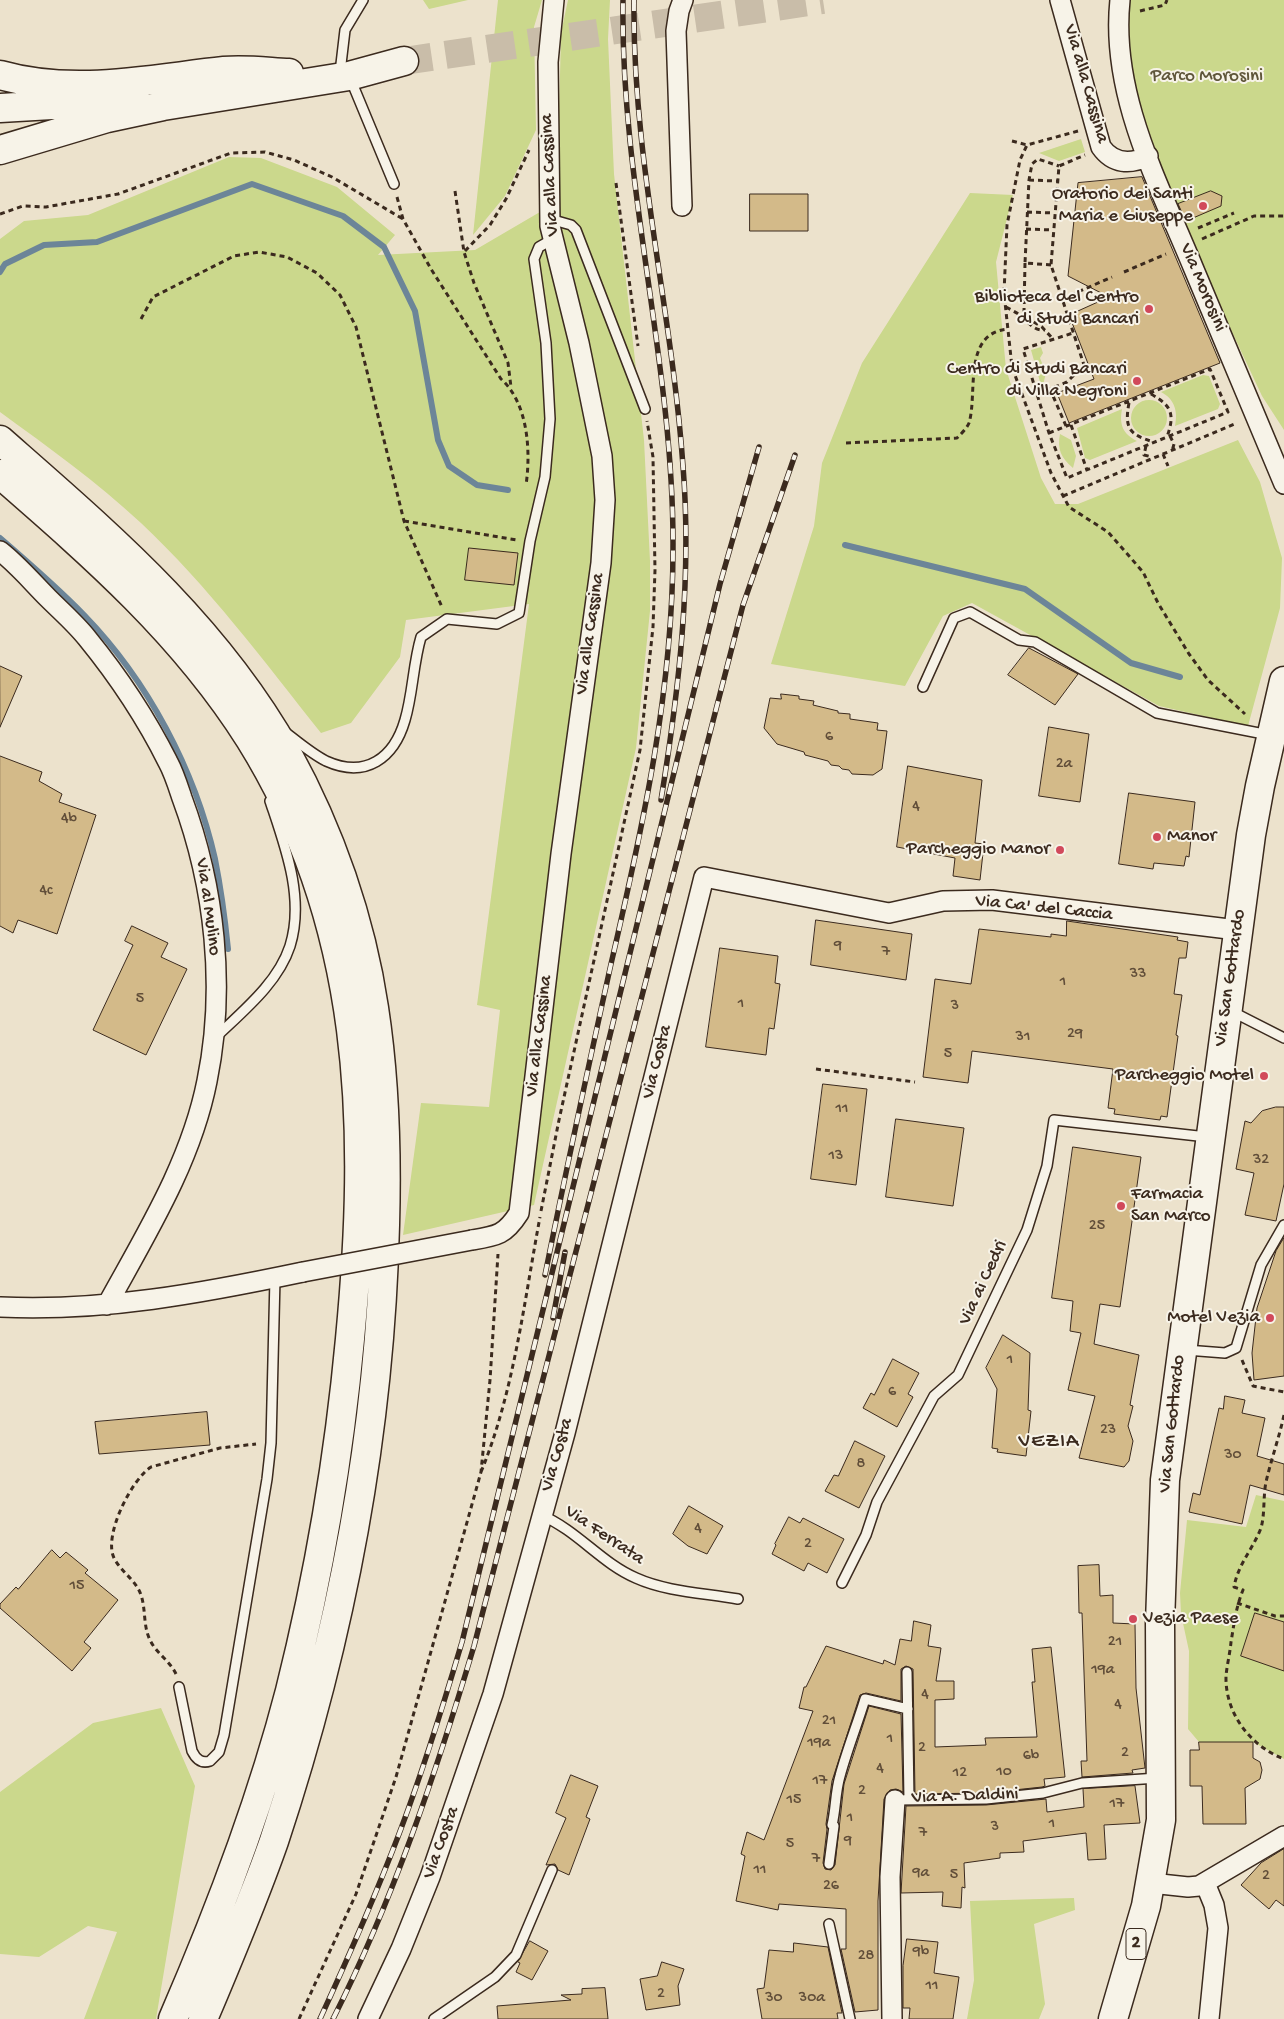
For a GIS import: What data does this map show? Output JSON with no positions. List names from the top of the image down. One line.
{"streets":{"main road":["Via San Gottardo","2"],"street":["Via alla Cassina","Via Morosini","Via al Mulino","Via Ca' del Caccia","Via Costa","Via A. Daldini"],"lane":["Via ai Cedri","Via Ferrata"]},"crossings":[["Via alla Cassina","Via Morosini"],["Via Ca' del Caccia","Via San Gottardo"],["Via Ca' del Caccia","Via Costa"],["Via San Gottardo","Via ai Cedri"],["Via San Gottardo","Via A. Daldini"],["Via Costa","Via Ferrata"]],"districts":["VEZIA"],"parks":["Parco Morosini"],"places":["Oratorio dei Santi Maria e Giuseppe","Biblioteca del Centro di Studi Bancari","Centro di Studi Bancari di Villa Negroni","Manor","Parcheggio Manor","Parcheggio Motel","Farmacia San Marco","Motel Vezia","Vezia Paese"],"house_numbers":["6","2a","4","4b","4c","9","7","33","1","5","1","3","29","31","5","11","13","32","25","1","6","23","30","8","4","2","15","21","19a","4","4","21","1","19a","2","2","6b","4","10","12","17","2","15","17","1","1","3","7","9","5","7","11","9a","5","2","26","9b","28","11","2","30","30a"]}
